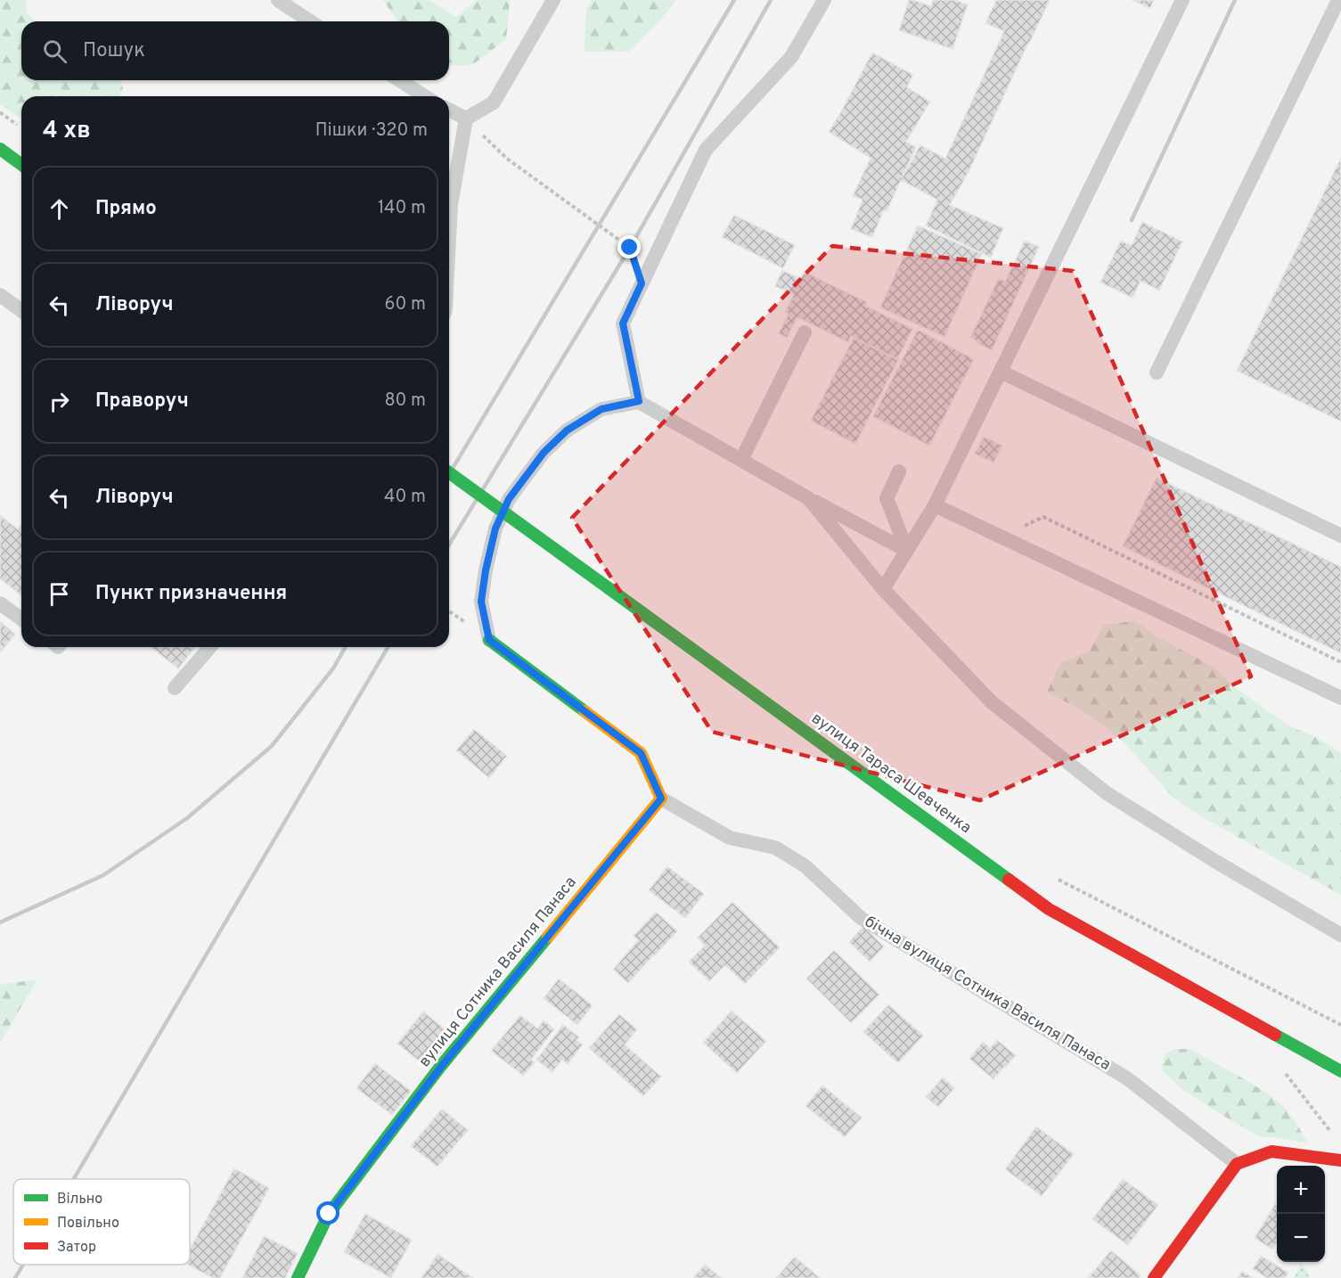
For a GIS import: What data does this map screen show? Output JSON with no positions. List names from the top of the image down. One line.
{"streets":{"main road":["вулиця Тараса Шевченка","вулиця Сотника Василя Панаса"],"lane":["бічна вулиця Сотника Василя Панаса"]},"crossings":[["вулиця Сотника Василя Панаса","бічна вулиця Сотника Василя Панаса"]],"legend":["Вільно","Повільно","Затор"],"page":{"search":"Пошук","heading":["4 хв","Пішки · 320 m"],"list":[["Прямо","140 m"],["Ліворуч","60 m"],["Праворуч","80 m"],["Ліворуч","40 m"],"Пункт призначення"],"map_buttons":["+","−"]}}
